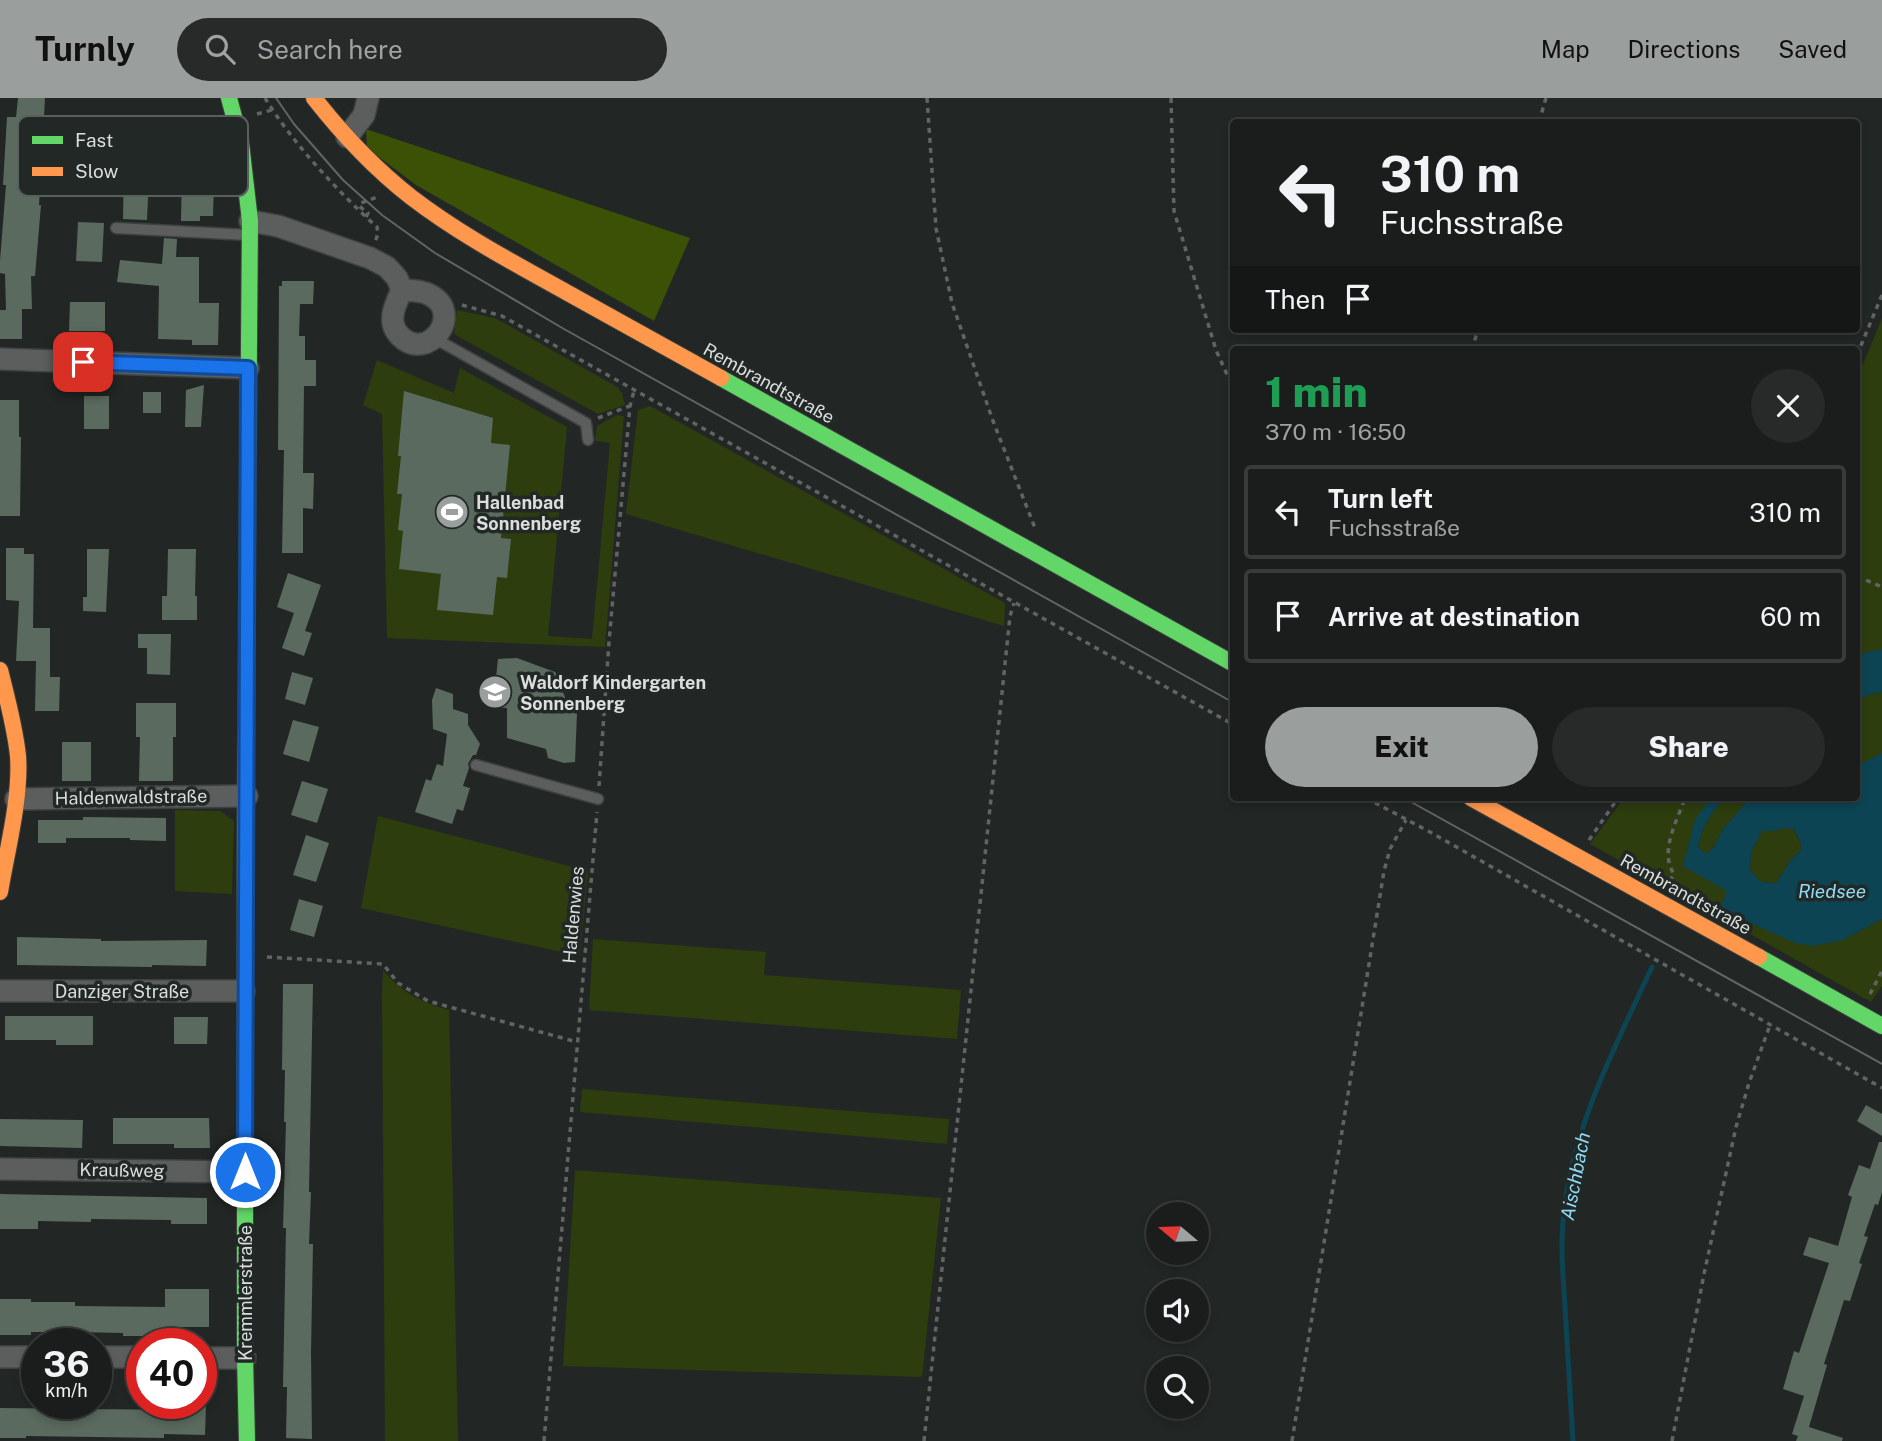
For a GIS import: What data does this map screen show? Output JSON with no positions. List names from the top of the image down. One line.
{"streets":{"street":["Rembrandtstraße","Haldenwaldstraße","Danziger Straße","Kraußweg","Kremmlerstraße"],"path":["Haldenwies"]},"crossings":[["Haldenwaldstraße","Kremmlerstraße"],["Danziger Straße","Kremmlerstraße"],["Kraußweg","Kremmlerstraße"]],"water":["Riedsee","Aischbach"],"places":{"sports":["Hallenbad Sonnenberg"],"school or university":["Waldorf Kindergarten Sonnenberg"]},"legend":["Fast","Slow"],"north":"left","page":{"header":"Turnly","search":"Search here","nav":["Map","Directions","Saved"],"turn":["310 m","Fuchsstraße"],"then":"Then","heading":["1 min","370 m · 16:50"],"list":[{"name":"Turn left","note":"Fuchsstraße","value":"310 m"},{"name":"Arrive at destination","value":"60 m"}],"buttons":["Exit","Share"],"speed":"36 km/h","limit":"40"}}
